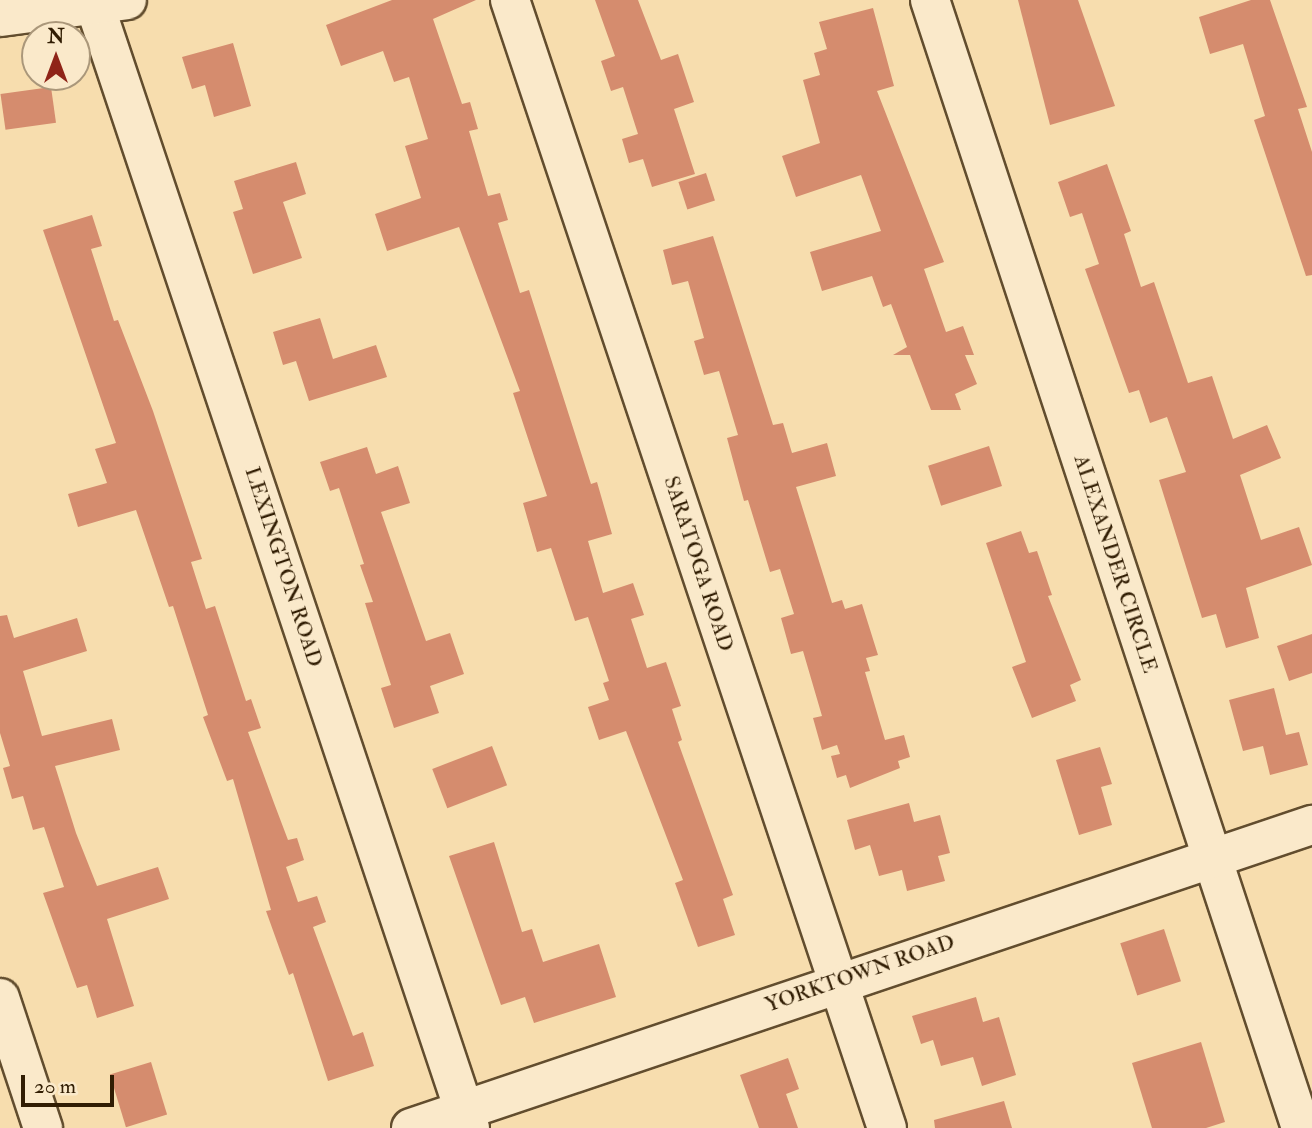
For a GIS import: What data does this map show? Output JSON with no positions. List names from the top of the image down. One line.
{"streets":{"street":["SARATOGA ROAD","ALEXANDER CIRCLE","LEXINGTON ROAD","YORKTOWN ROAD"]},"crossings":[["SARATOGA ROAD","YORKTOWN ROAD"],["ALEXANDER CIRCLE","YORKTOWN ROAD"],["LEXINGTON ROAD","YORKTOWN ROAD"]],"scale_bar":"20 m","north":"top"}
